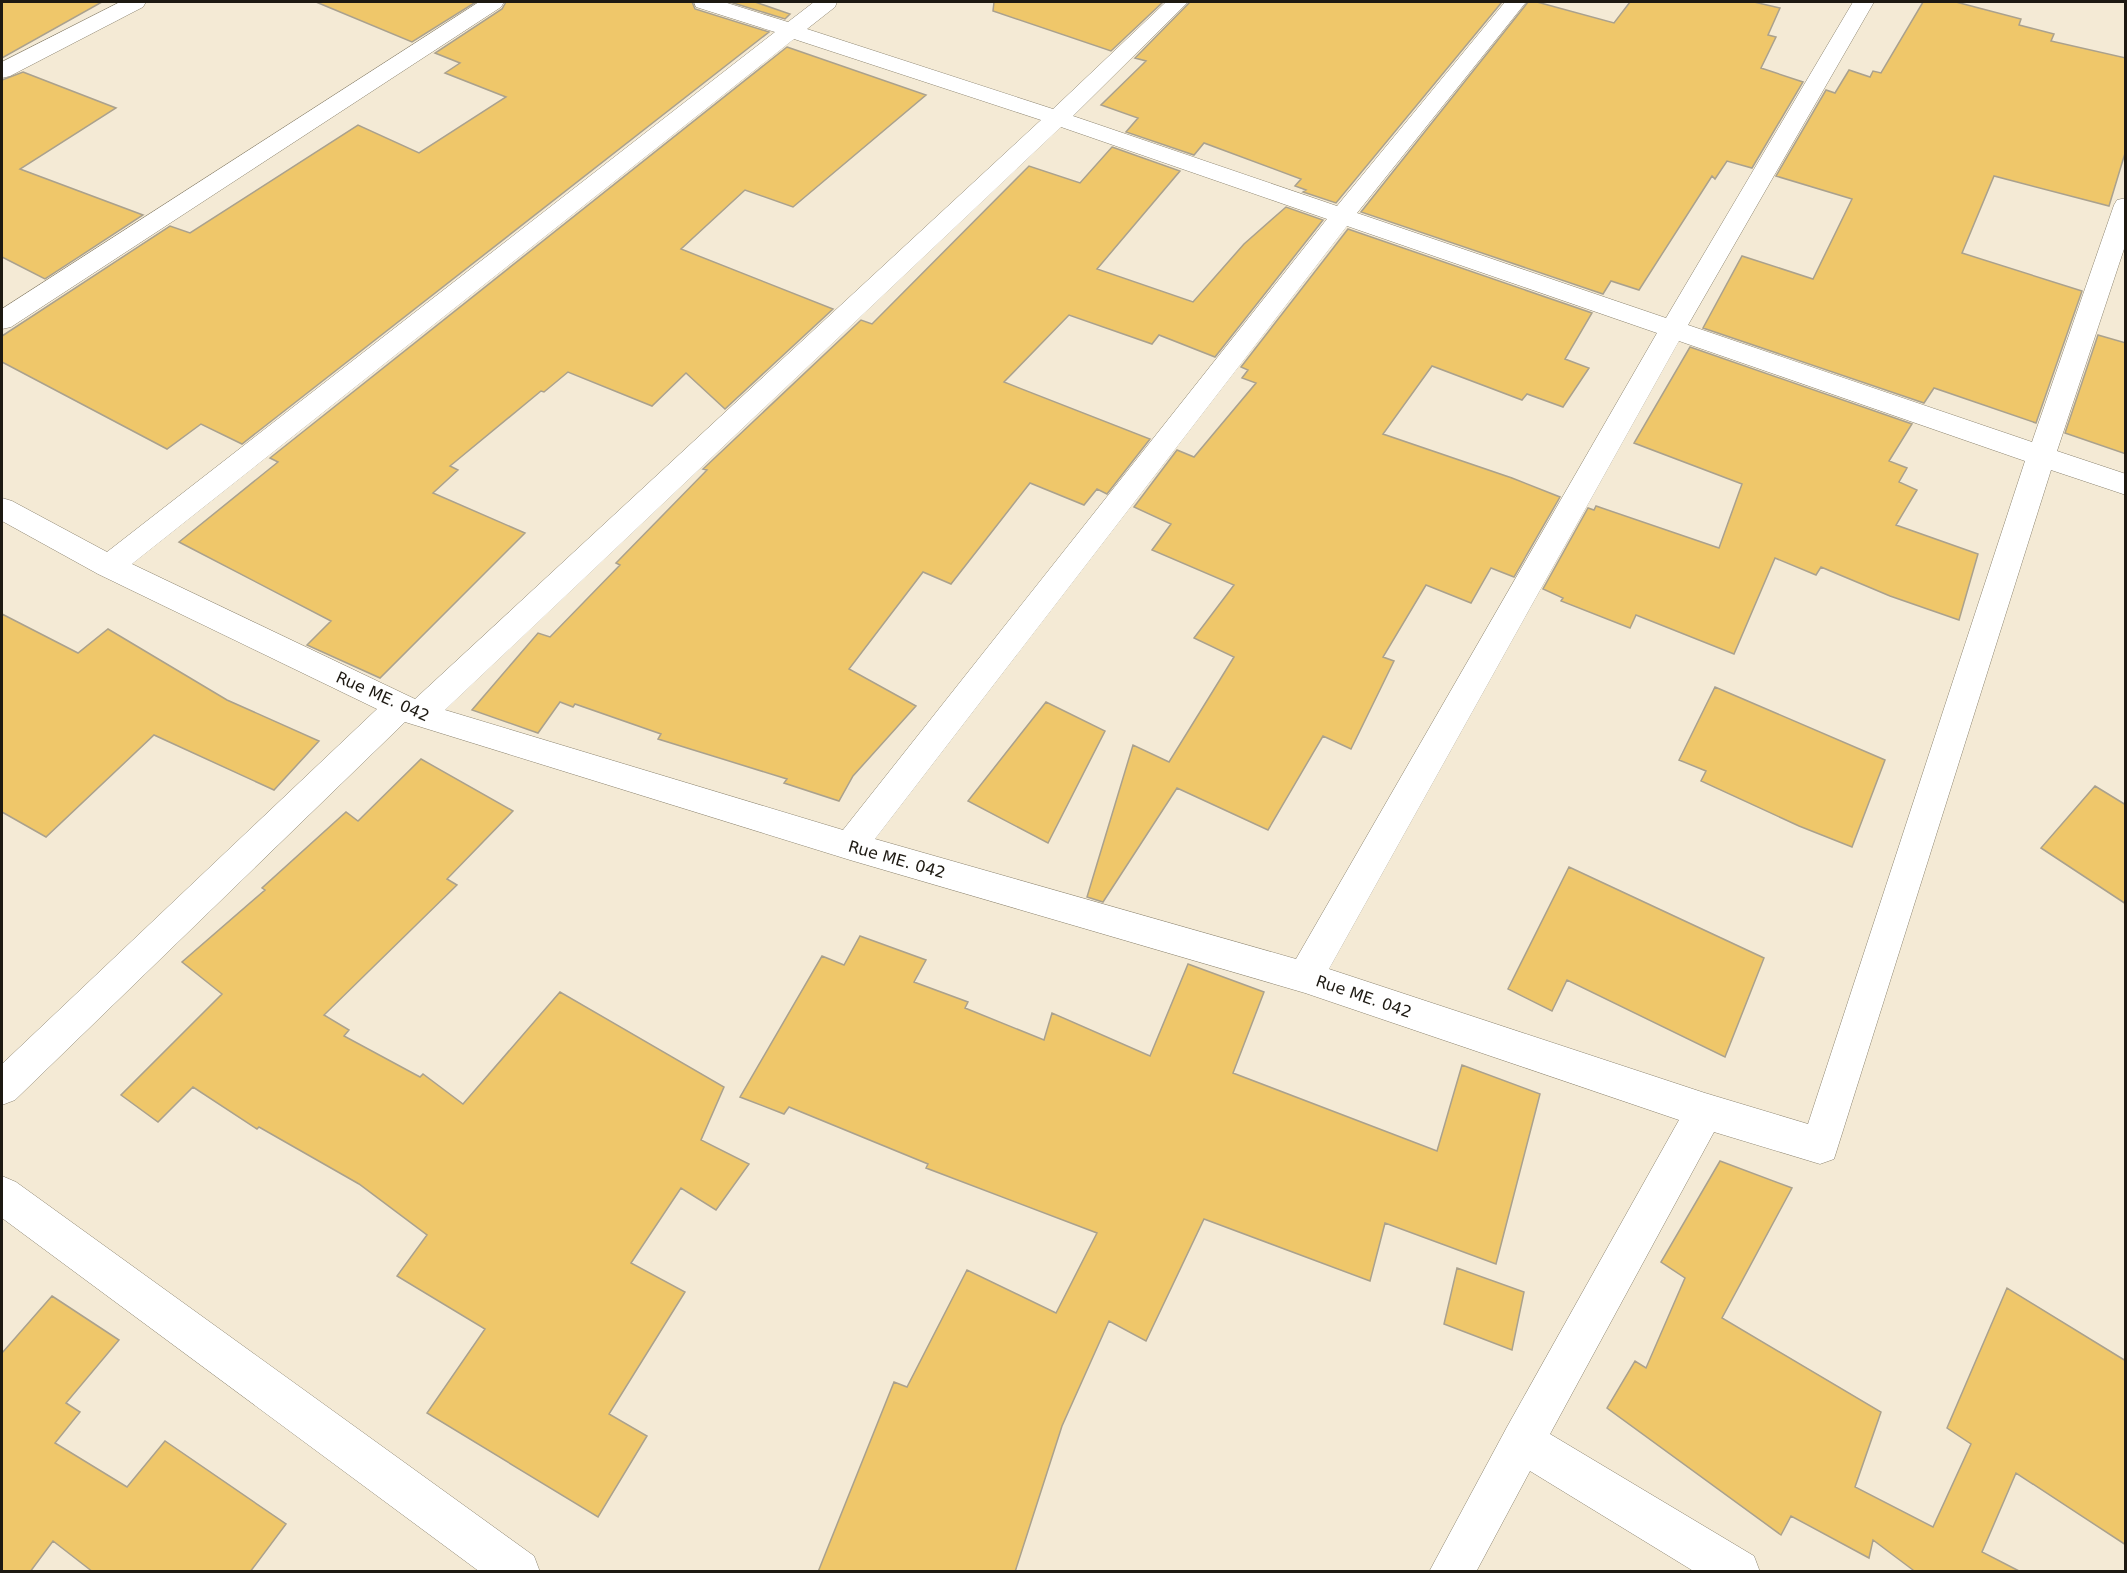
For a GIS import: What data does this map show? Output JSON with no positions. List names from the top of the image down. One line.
{"streets":{"street":["Rue ME. 042"]}}
